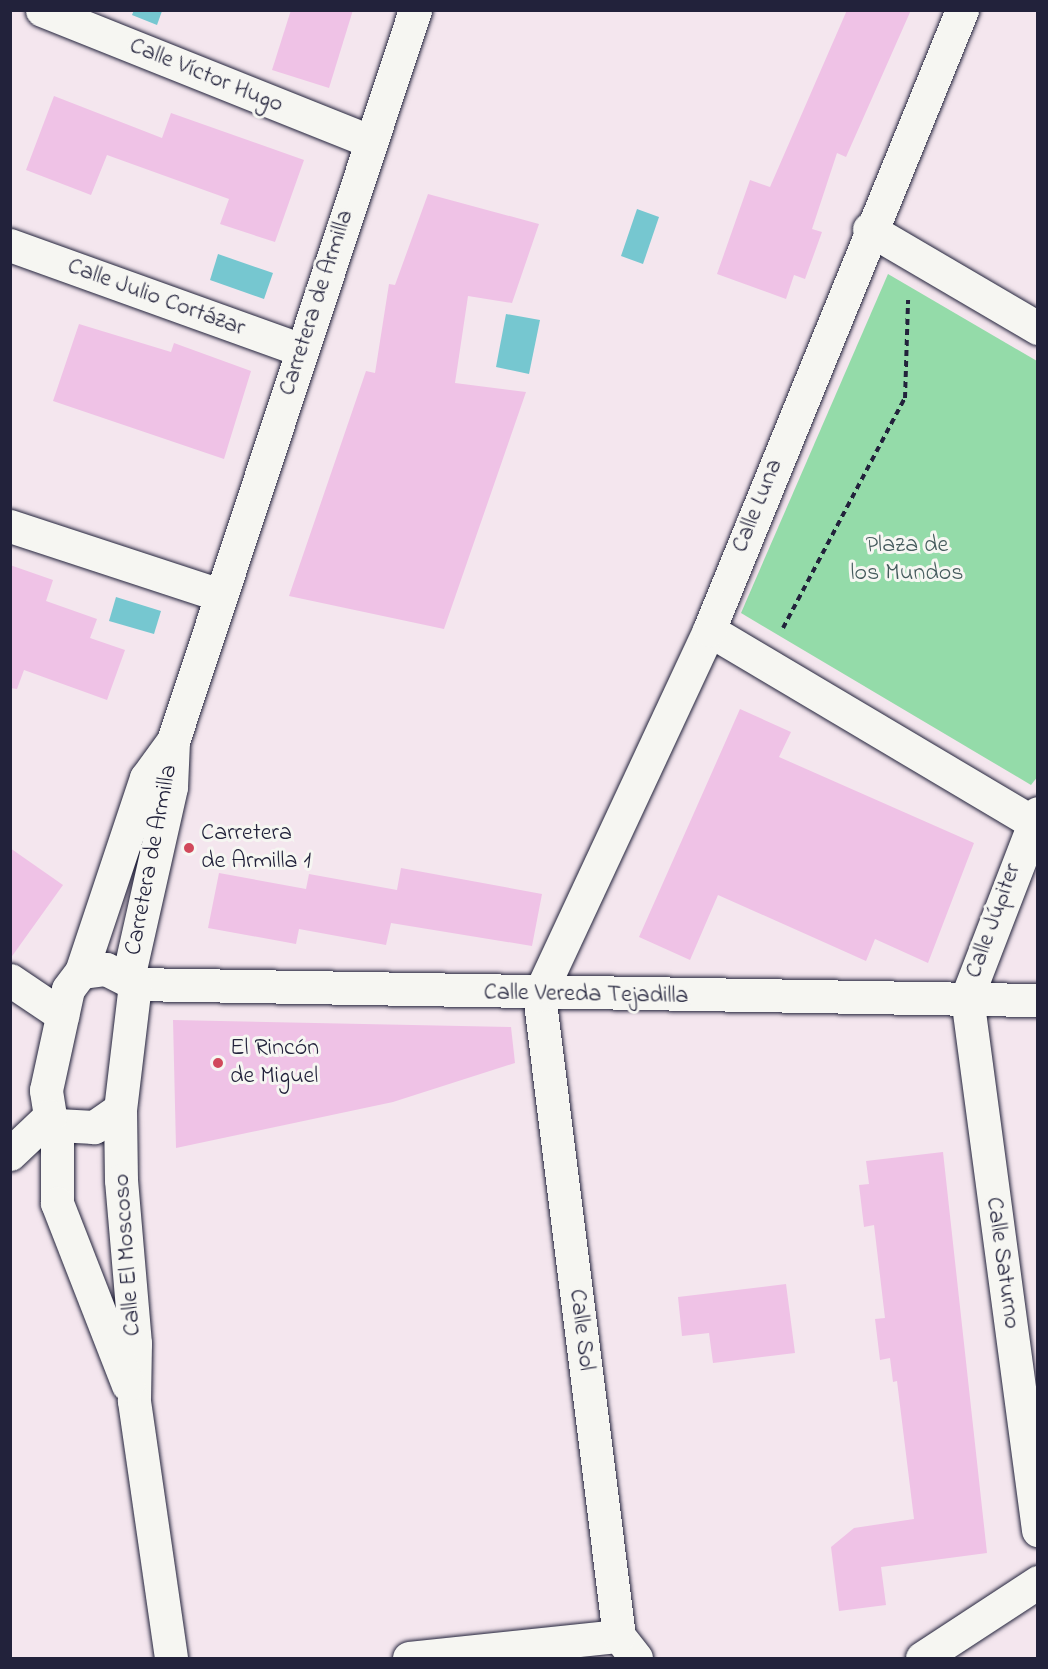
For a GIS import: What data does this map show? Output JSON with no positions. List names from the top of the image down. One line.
{"streets":{"street":["Calle Víctor Hugo","Calle Julio Cortázar","Carretera de Armilla","Calle Luna","Calle Júpiter","Calle Vereda Tejadilla","Calle El Moscoso","Calle Saturno","Calle Sol"]},"crossings":[["Calle Víctor Hugo","Carretera de Armilla"],["Calle Julio Cortázar","Carretera de Armilla"],["Carretera de Armilla","Calle Vereda Tejadilla"],["Carretera de Armilla","Calle El Moscoso"],["Calle Luna","Calle Vereda Tejadilla"],["Calle Luna","Calle Sol"],["Calle Júpiter","Calle Vereda Tejadilla"],["Calle Júpiter","Calle Saturno"],["Calle Vereda Tejadilla","Calle Saturno"],["Calle Vereda Tejadilla","Calle Sol"]],"parks":["Plaza de los Mundos"],"places":["Carretera de Armilla 1","El Rincón de Miguel"]}
